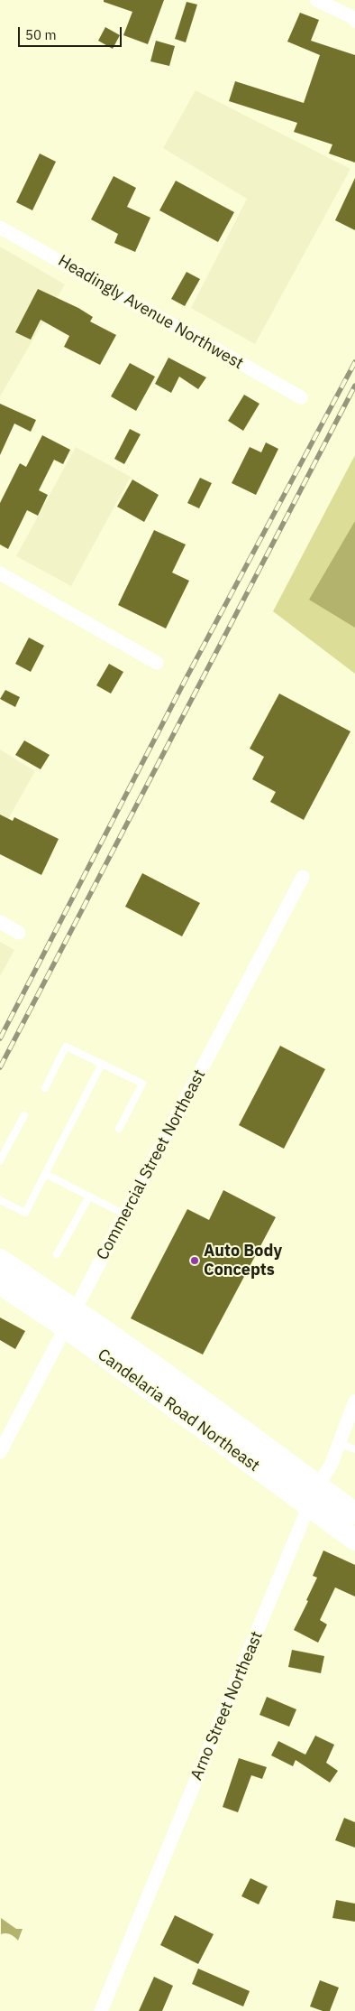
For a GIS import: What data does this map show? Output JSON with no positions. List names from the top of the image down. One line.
{"streets":{"main road":["Candelaria Road Northeast"],"street":["Headingly Avenue Northwest","Commercial Street Northeast","Arno Street Northeast"]},"crossings":[["Commercial Street Northeast","Candelaria Road Northeast"],["Candelaria Road Northeast","Arno Street Northeast"]],"places":["Auto Body Concepts"],"scale_bar":"50 m"}
